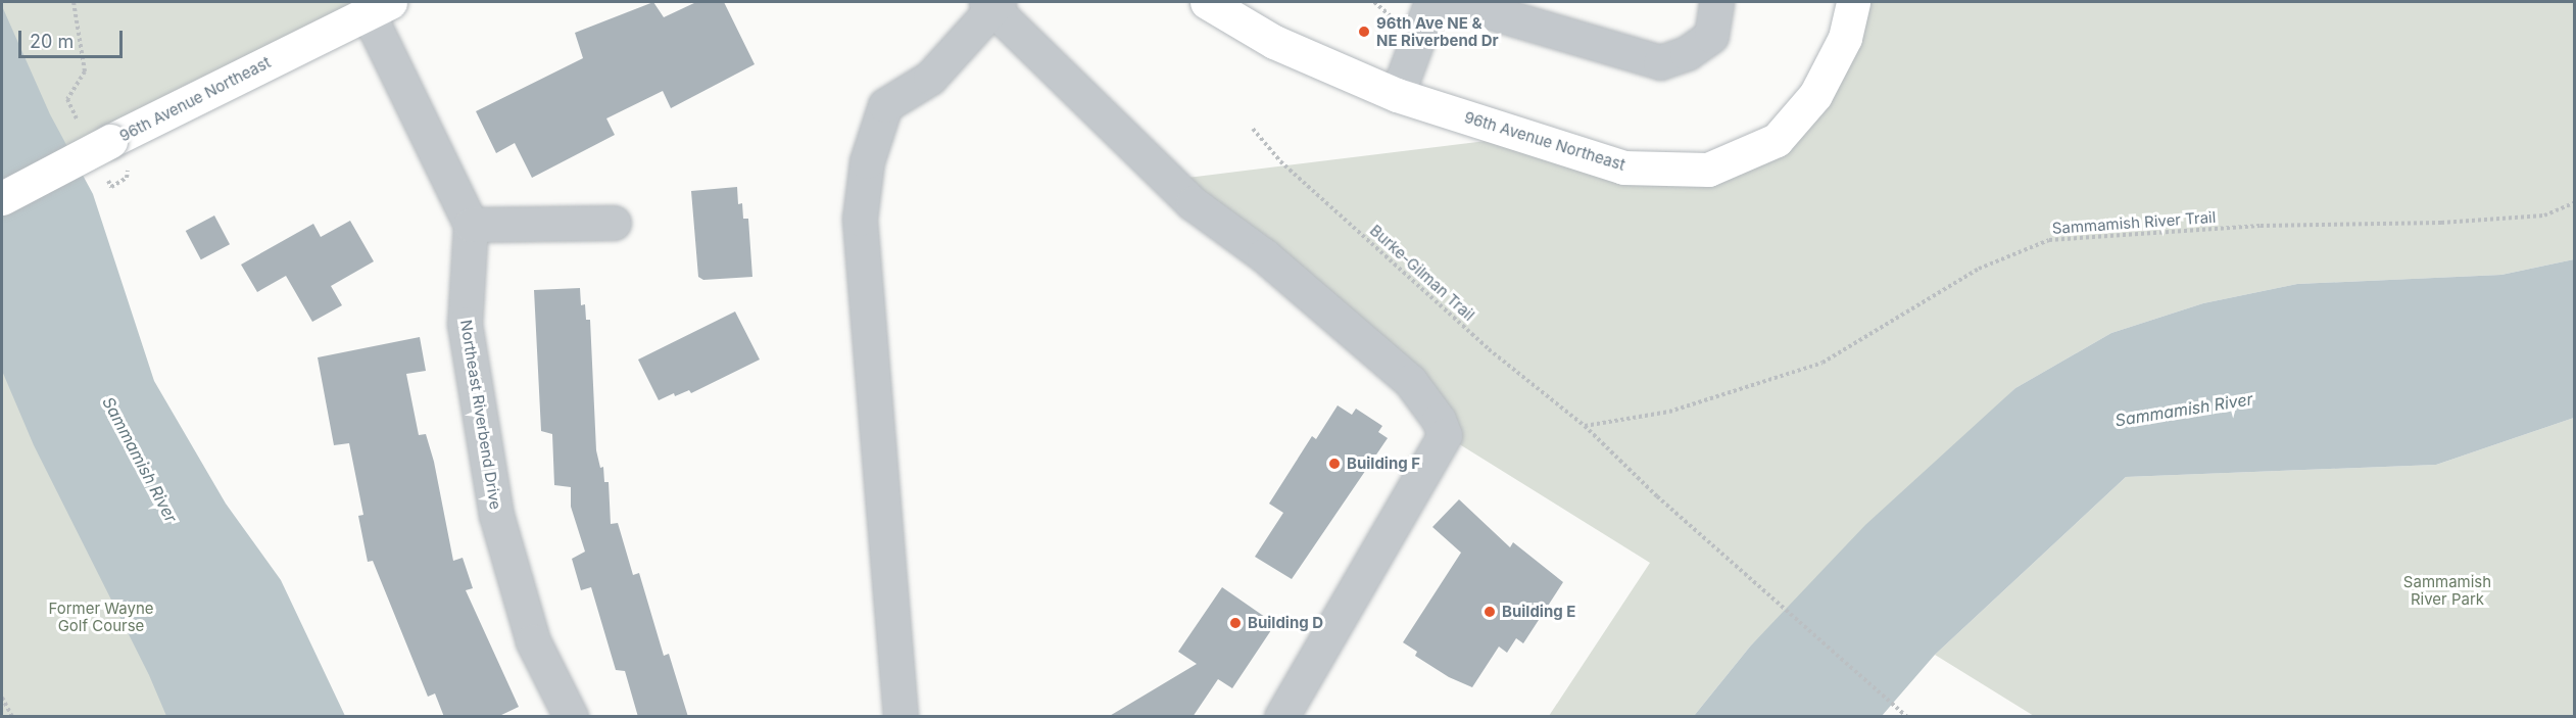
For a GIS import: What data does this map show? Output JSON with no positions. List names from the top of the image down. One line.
{"streets":{"main road":["96th Avenue Northeast"],"street":["Northeast Riverbend Drive"],"path":["Sammamish River Trail","Burke-Gilman Trail"]},"crossings":[["96th Avenue Northeast","Northeast Riverbend Drive"],["Sammamish River Trail","Burke-Gilman Trail"]],"water":["Sammamish River"],"parks":["Sammamish River Park","Former Wayne Golf Course"],"places":["96th Ave NE & NE Riverbend Dr","Building F","Building E","Building D"],"scale_bar":"20 m"}
